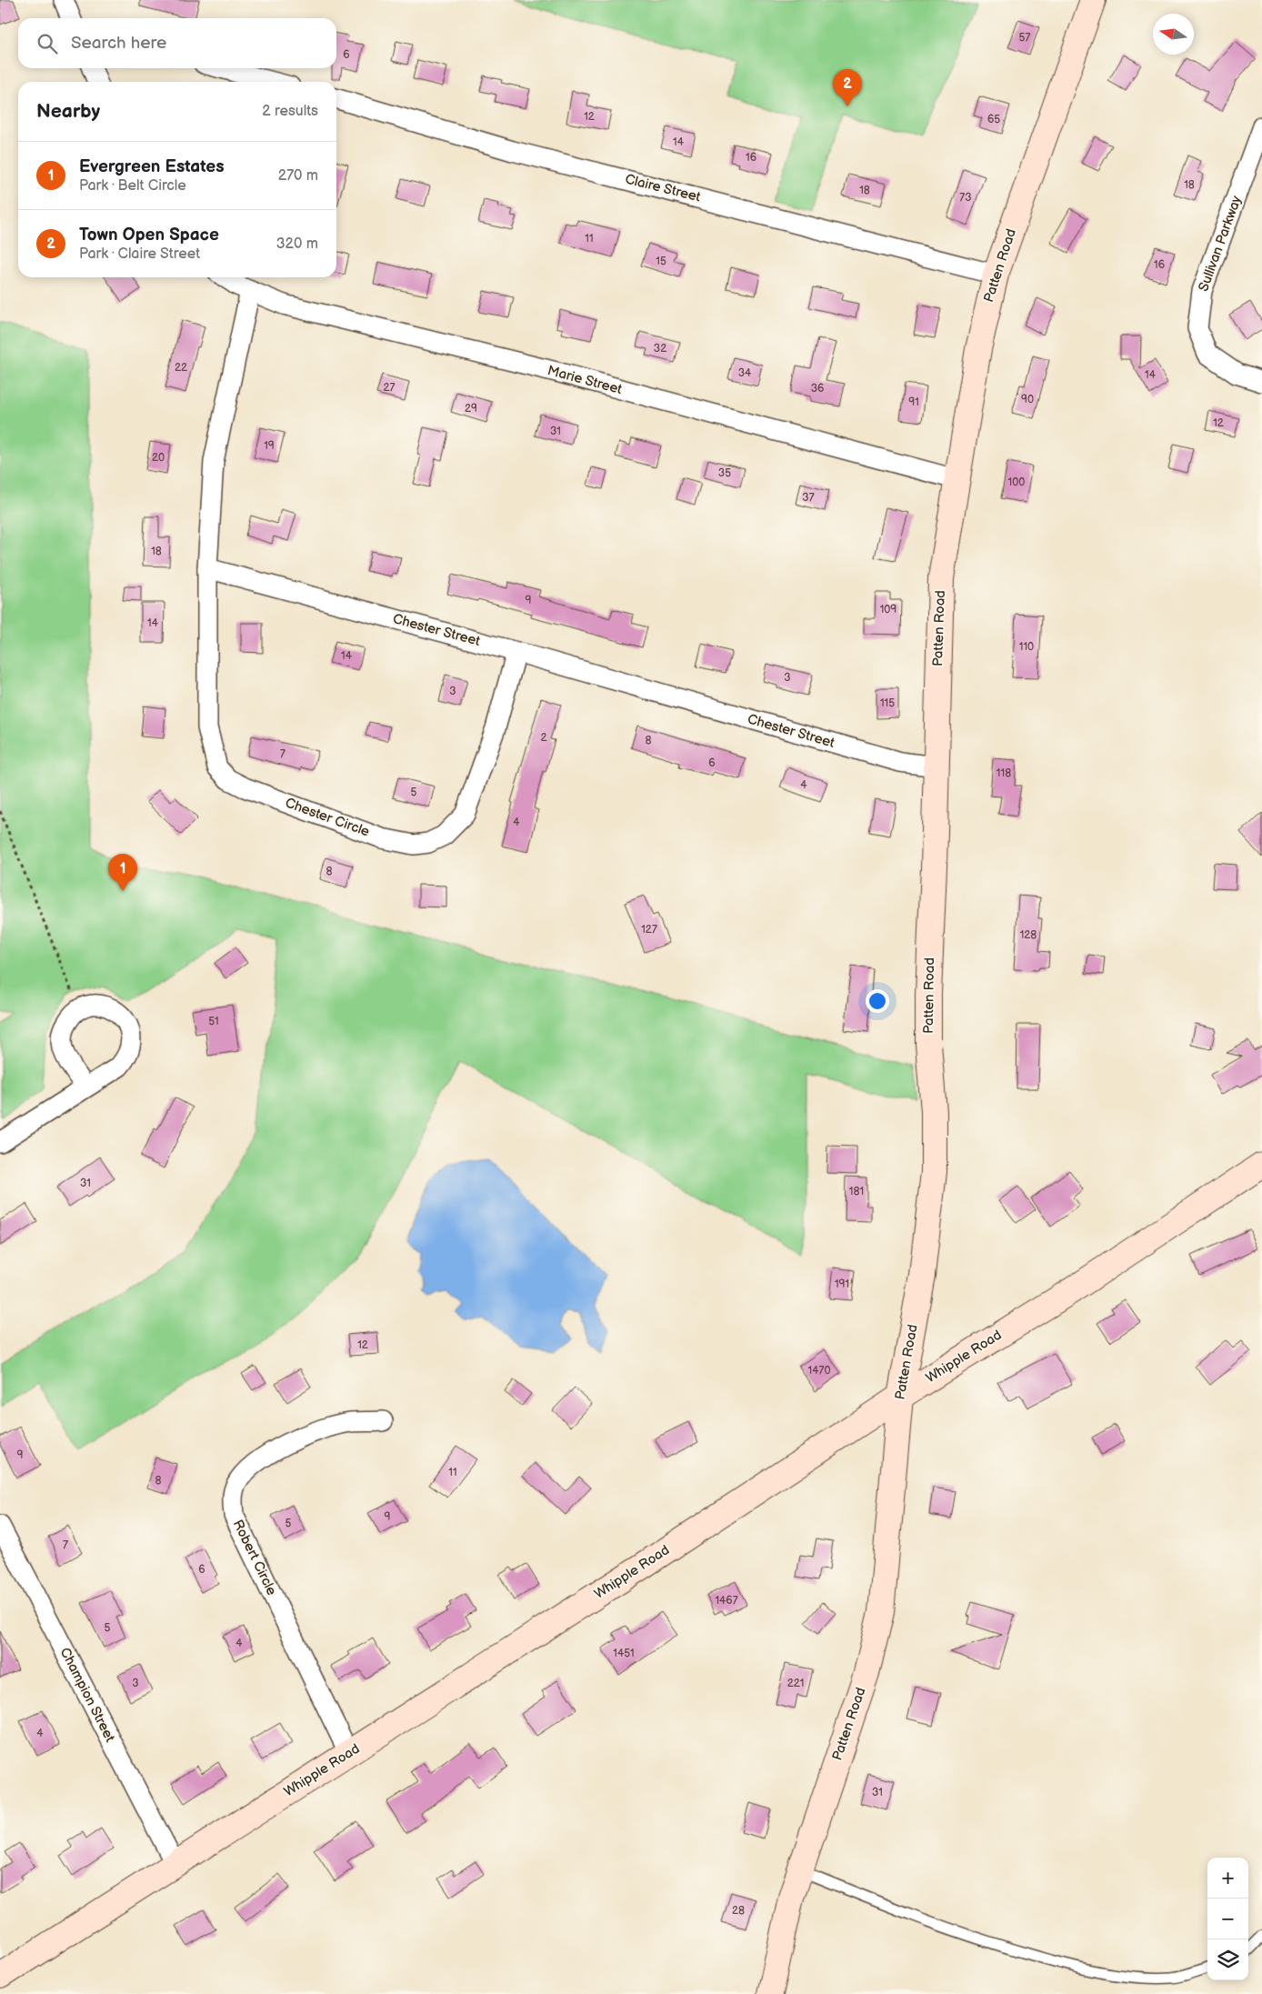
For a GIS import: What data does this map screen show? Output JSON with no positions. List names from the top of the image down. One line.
{"streets":{"street":["Claire Street","Sullivan Parkway","Patten Road","Marie Street","Chester Street","Chester Circle","Whipple Road","Robert Circle","Champion Street"]},"crossings":[["Claire Street","Patten Road"],["Patten Road","Marie Street"],["Patten Road","Chester Street"],["Patten Road","Whipple Road"],["Chester Street","Chester Circle"],["Whipple Road","Robert Circle"],["Whipple Road","Champion Street"]],"house_numbers":["57","6","12","65","14","16","18","18","73","11","15","16","32","22","34","14","27","36","90","91","29","12","31","19","20","35","100","37","18","9","109","14","110","14","3","3","115","2","8","7","6","118","4","5","4","8","127","128","51","31","181","191","12","1470","9","11","8","9","5","7","6","1467","5","4","1451","3","221","4","31","28"],"north":"left","page":{"search":"Search here","pins":["2","1"],"heading":["Nearby","2 results"],"list":[{"mark":"1","name":"Evergreen Estates","note":"Park · Belt Circle","value":"270 m"},{"mark":"2","name":"Town Open Space","note":"Park · Claire Street","value":"320 m"}],"map_buttons":["+","−"]}}
